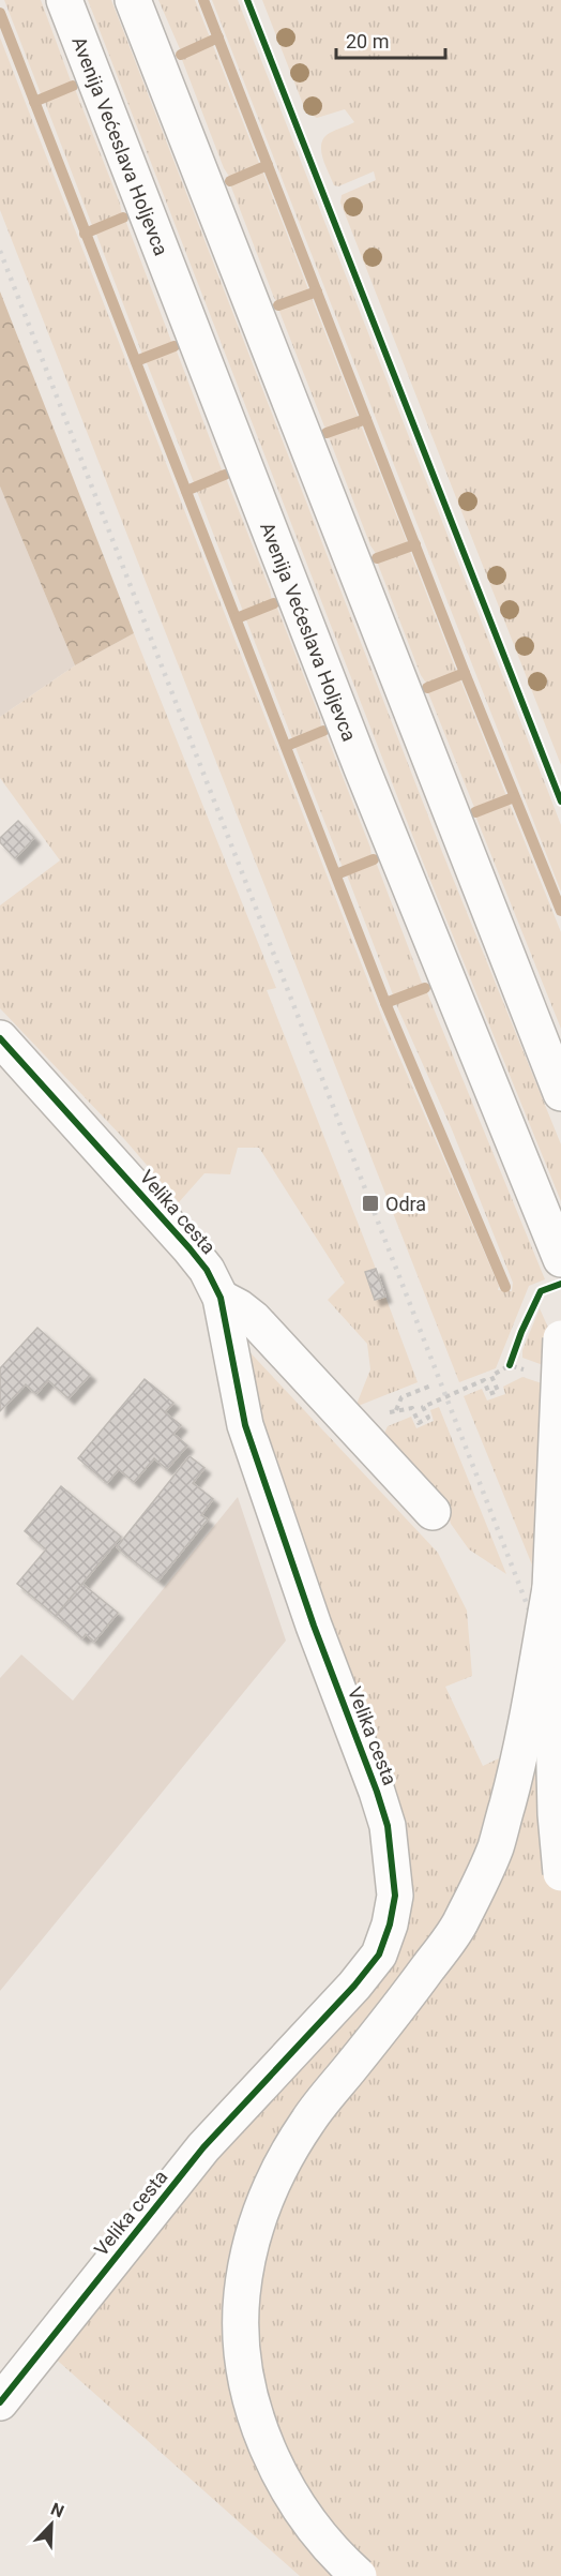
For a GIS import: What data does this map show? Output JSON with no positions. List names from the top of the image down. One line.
{"streets":{"main road":["Avenija Većeslava Holjevca","Velika cesta"]},"places":{"transit":["Odra"]},"scale_bar":"20 m","north":"top right"}
